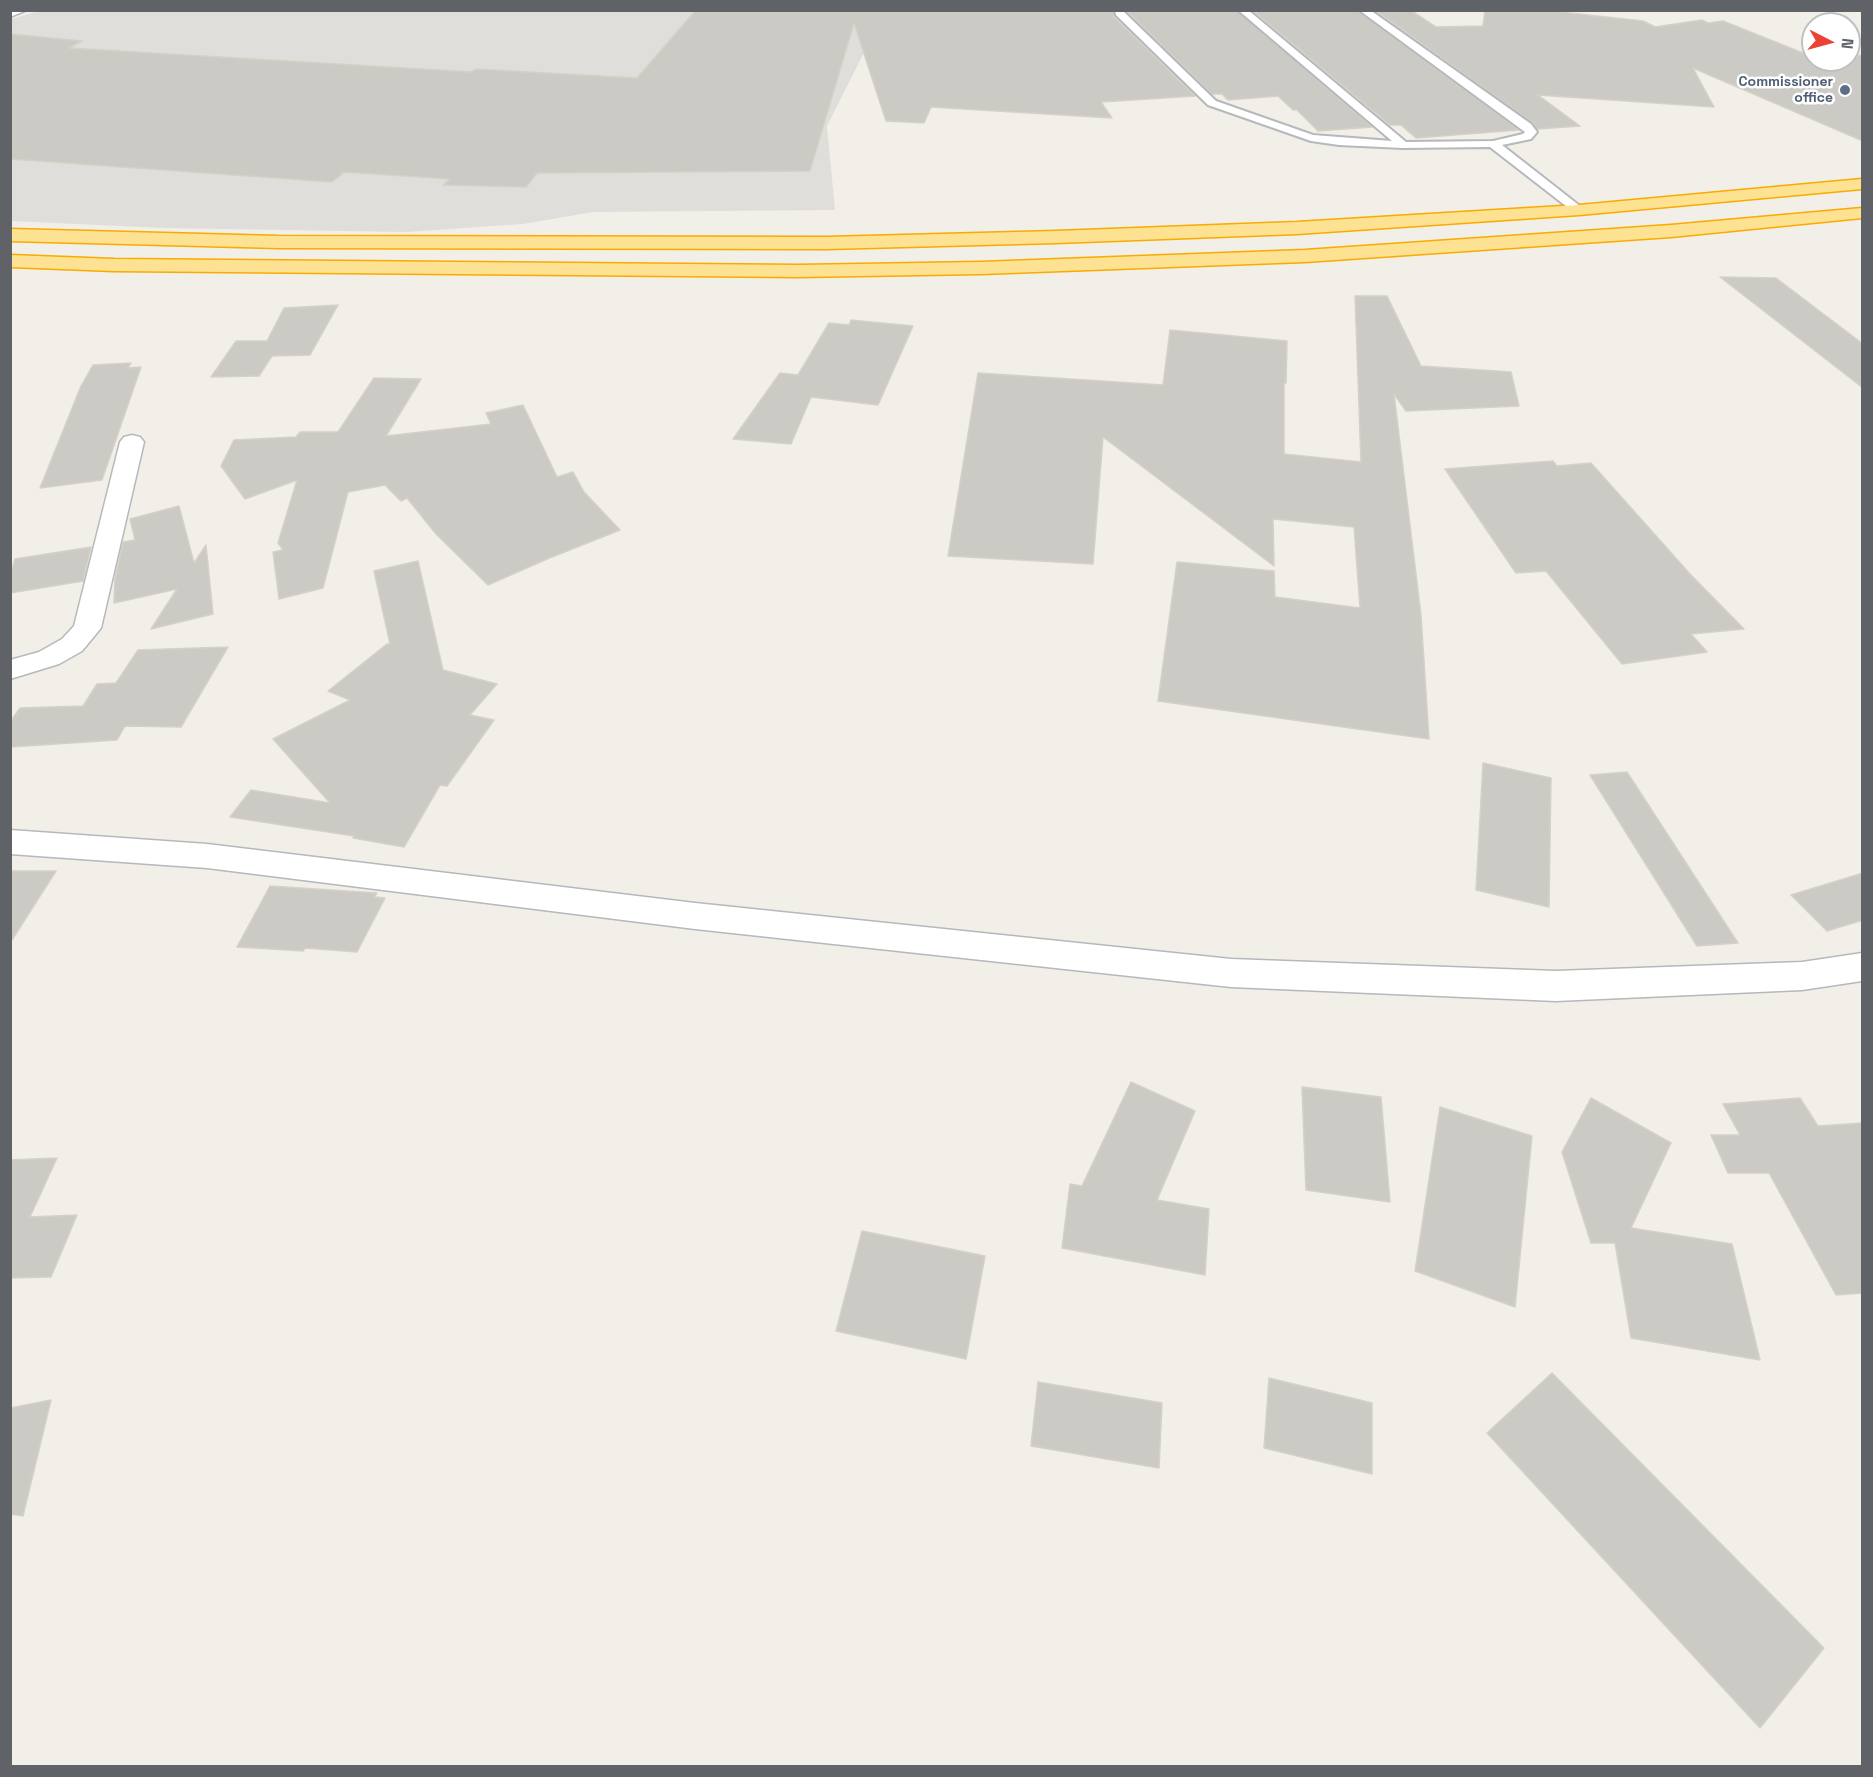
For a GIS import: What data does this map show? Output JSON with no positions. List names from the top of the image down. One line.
{"places":["Commissioner office"],"north":"right"}
